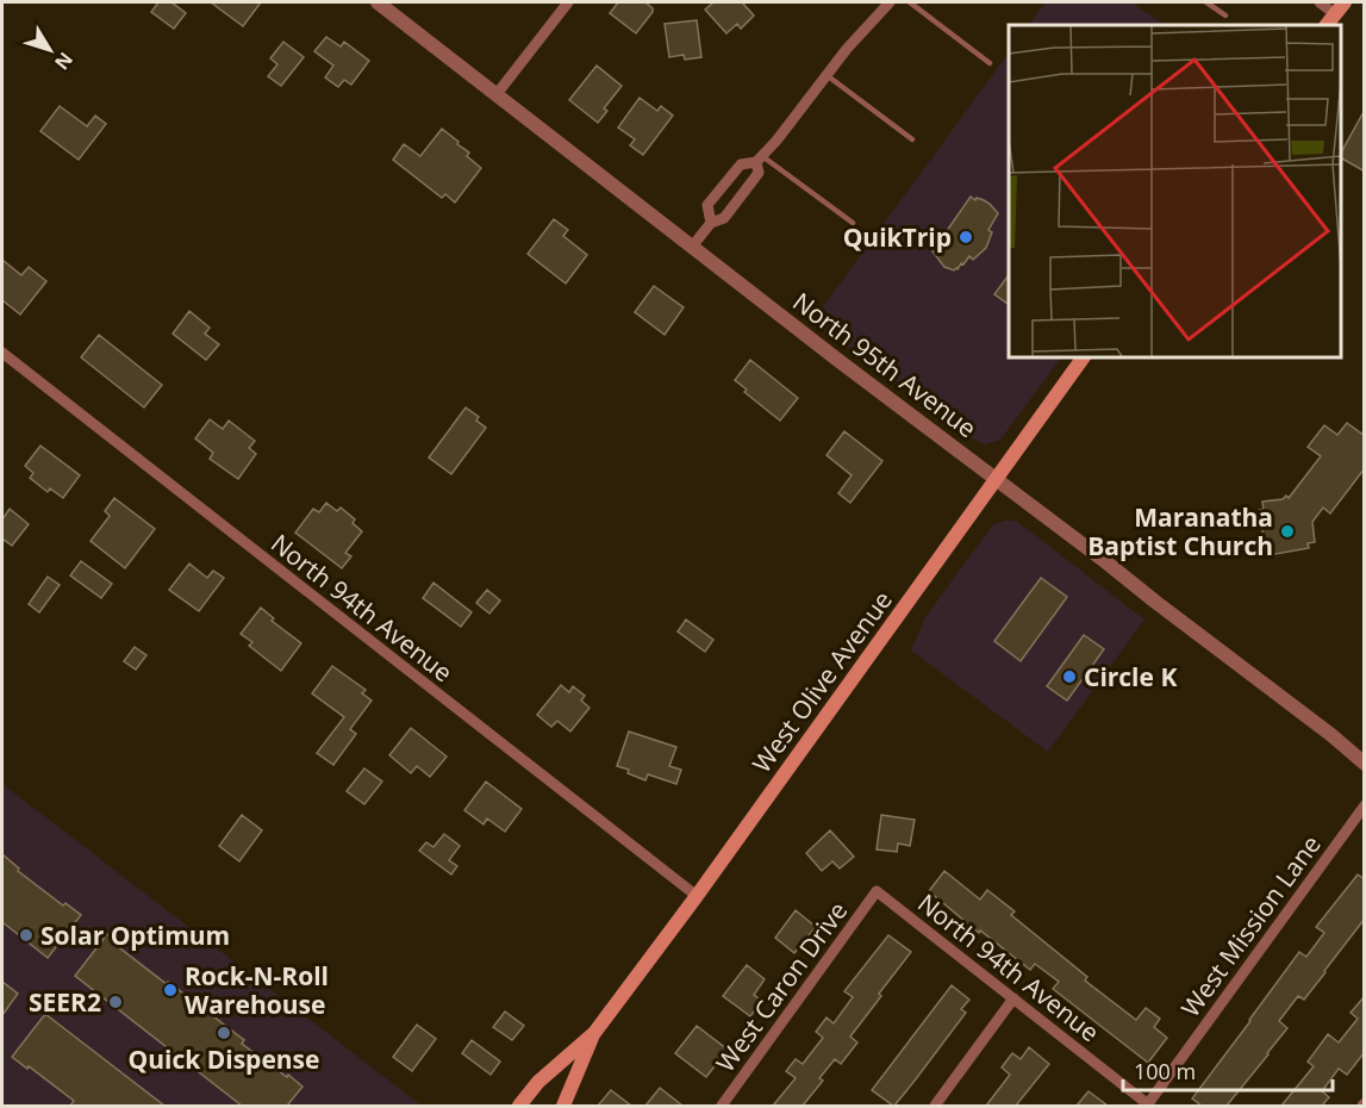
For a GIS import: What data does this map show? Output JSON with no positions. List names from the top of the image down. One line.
{"streets":{"main road":["West Olive Avenue"],"street":["North 95th Avenue","North 94th Avenue","West Mission Lane","West Caron Drive"]},"crossings":[["North 95th Avenue","West Olive Avenue"],["North 94th Avenue","West Olive Avenue"],["North 94th Avenue","West Mission Lane"],["North 94th Avenue","West Caron Drive"]],"places":["QuikTrip","Maranatha Baptist Church","Circle K","Solar Optimum","Rock-N-Roll Warehouse","SEER2","Quick Dispense"],"scale_bar":"100 m","north":"bottom right"}
